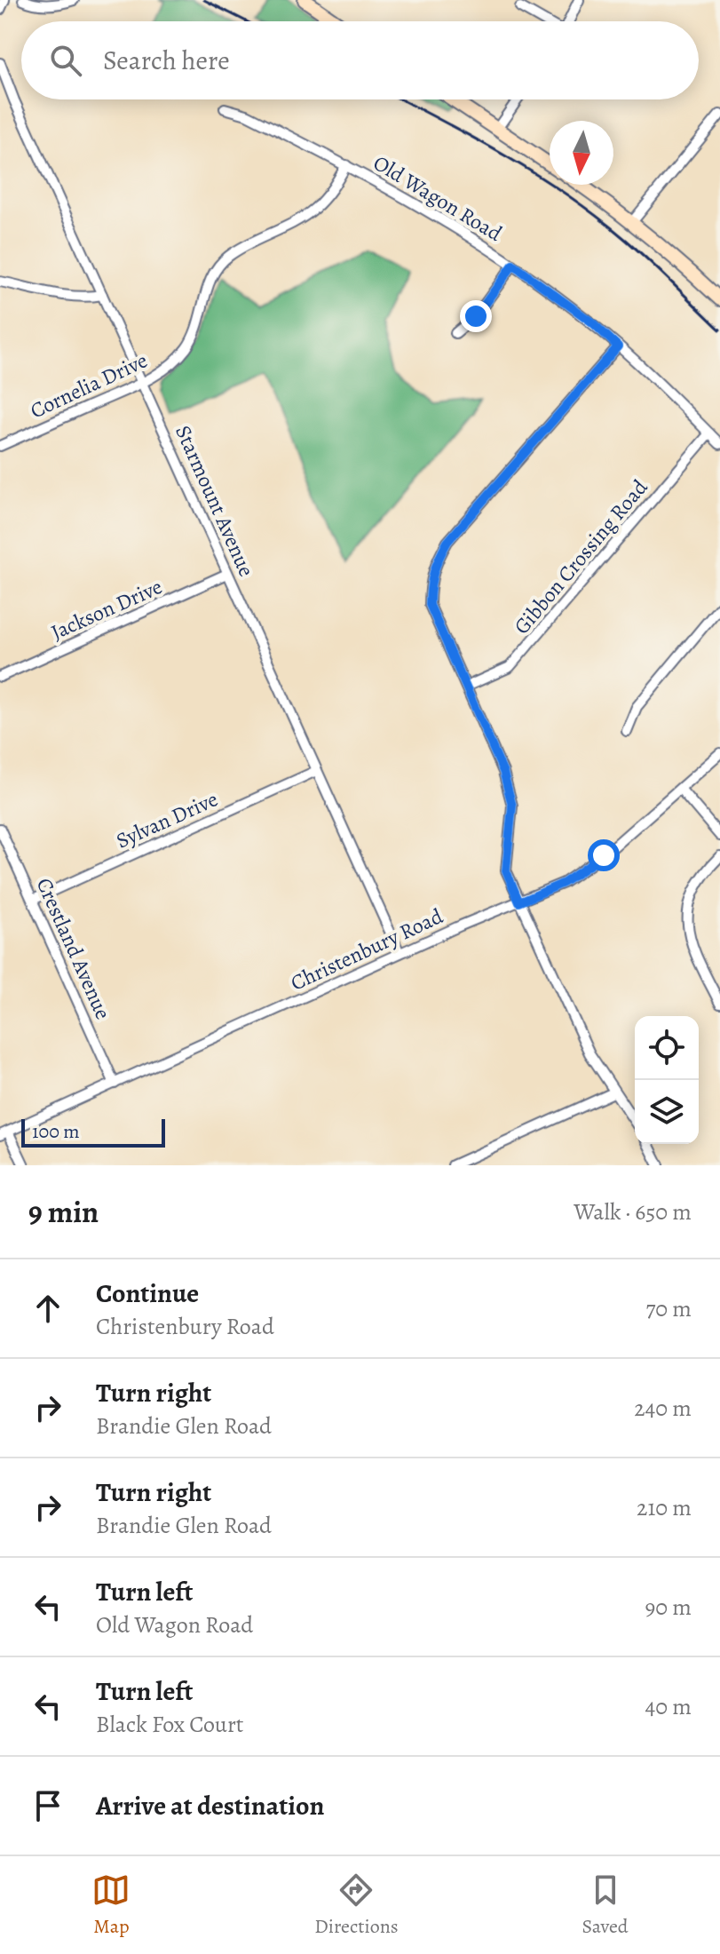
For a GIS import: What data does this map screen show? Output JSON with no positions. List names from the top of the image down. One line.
{"streets":{"street":["Old Wagon Road","Cornelia Drive","Starmount Avenue","Gibbon Crossing Road","Jackson Drive","Sylvan Drive","Crestland Avenue","Christenbury Road"]},"crossings":[["Old Wagon Road","Cornelia Drive"],["Old Wagon Road","Gibbon Crossing Road"],["Cornelia Drive","Starmount Avenue"],["Starmount Avenue","Jackson Drive"],["Starmount Avenue","Sylvan Drive"],["Starmount Avenue","Christenbury Road"],["Sylvan Drive","Crestland Avenue"],["Crestland Avenue","Christenbury Road"]],"scale_bar":"100 m","north":"bottom","page":{"search":"Search here","scale":"100 m","heading":["9 min","Walk · 650 m"],"list":[["Continue","Christenbury Road","70 m"],["Turn right","Brandie Glen Road","240 m"],["Turn right","Brandie Glen Road","210 m"],["Turn left","Old Wagon Road","90 m"],["Turn left","Black Fox Court","40 m"],"Arrive at destination"],"nav":["Map","Directions","Saved"]}}
